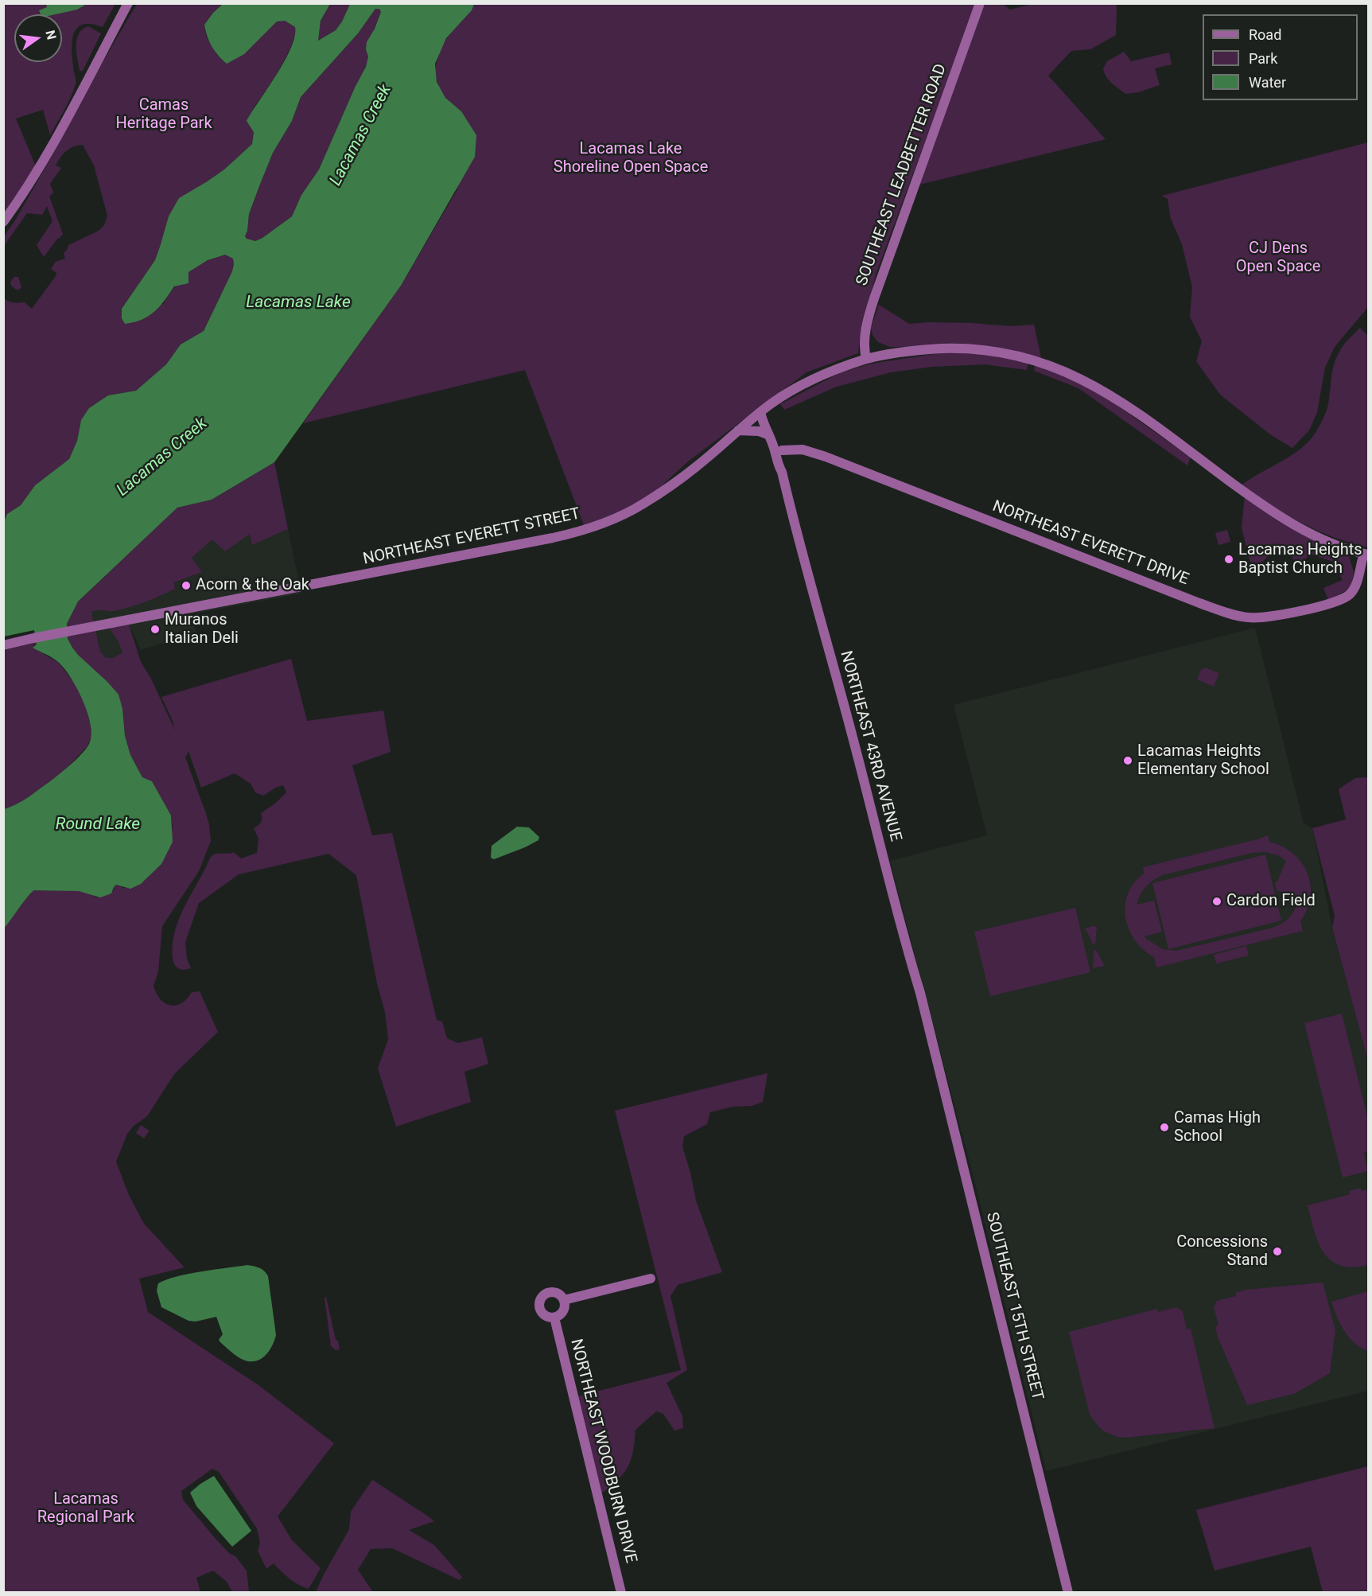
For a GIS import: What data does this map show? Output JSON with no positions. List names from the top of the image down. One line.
{"streets":{"street":["SOUTHEAST LEADBETTER ROAD","NORTHEAST EVERETT STREET","NORTHEAST EVERETT DRIVE","NORTHEAST 43RD AVENUE","SOUTHEAST 15TH STREET","NORTHEAST WOODBURN DRIVE"]},"crossings":[["SOUTHEAST LEADBETTER ROAD","NORTHEAST EVERETT STREET"],["NORTHEAST EVERETT STREET","NORTHEAST EVERETT DRIVE"],["NORTHEAST EVERETT STREET","NORTHEAST 43RD AVENUE"],["NORTHEAST EVERETT DRIVE","NORTHEAST 43RD AVENUE"],["NORTHEAST 43RD AVENUE","SOUTHEAST 15TH STREET"]],"water":["Lacamas Creek","Lacamas Lake","Round Lake"],"parks":["Camas Heritage Park","Lacamas Lake Shoreline Open Space","CJ Dens Open Space","Lacamas Regional Park"],"places":["Lacamas Heights Baptist Church","Acorn & the Oak","Muranos Italian Deli","Lacamas Heights Elementary School","Cardon Field","Camas High School","Concessions Stand"],"legend":["Road","Park","Water"],"north":"right"}
